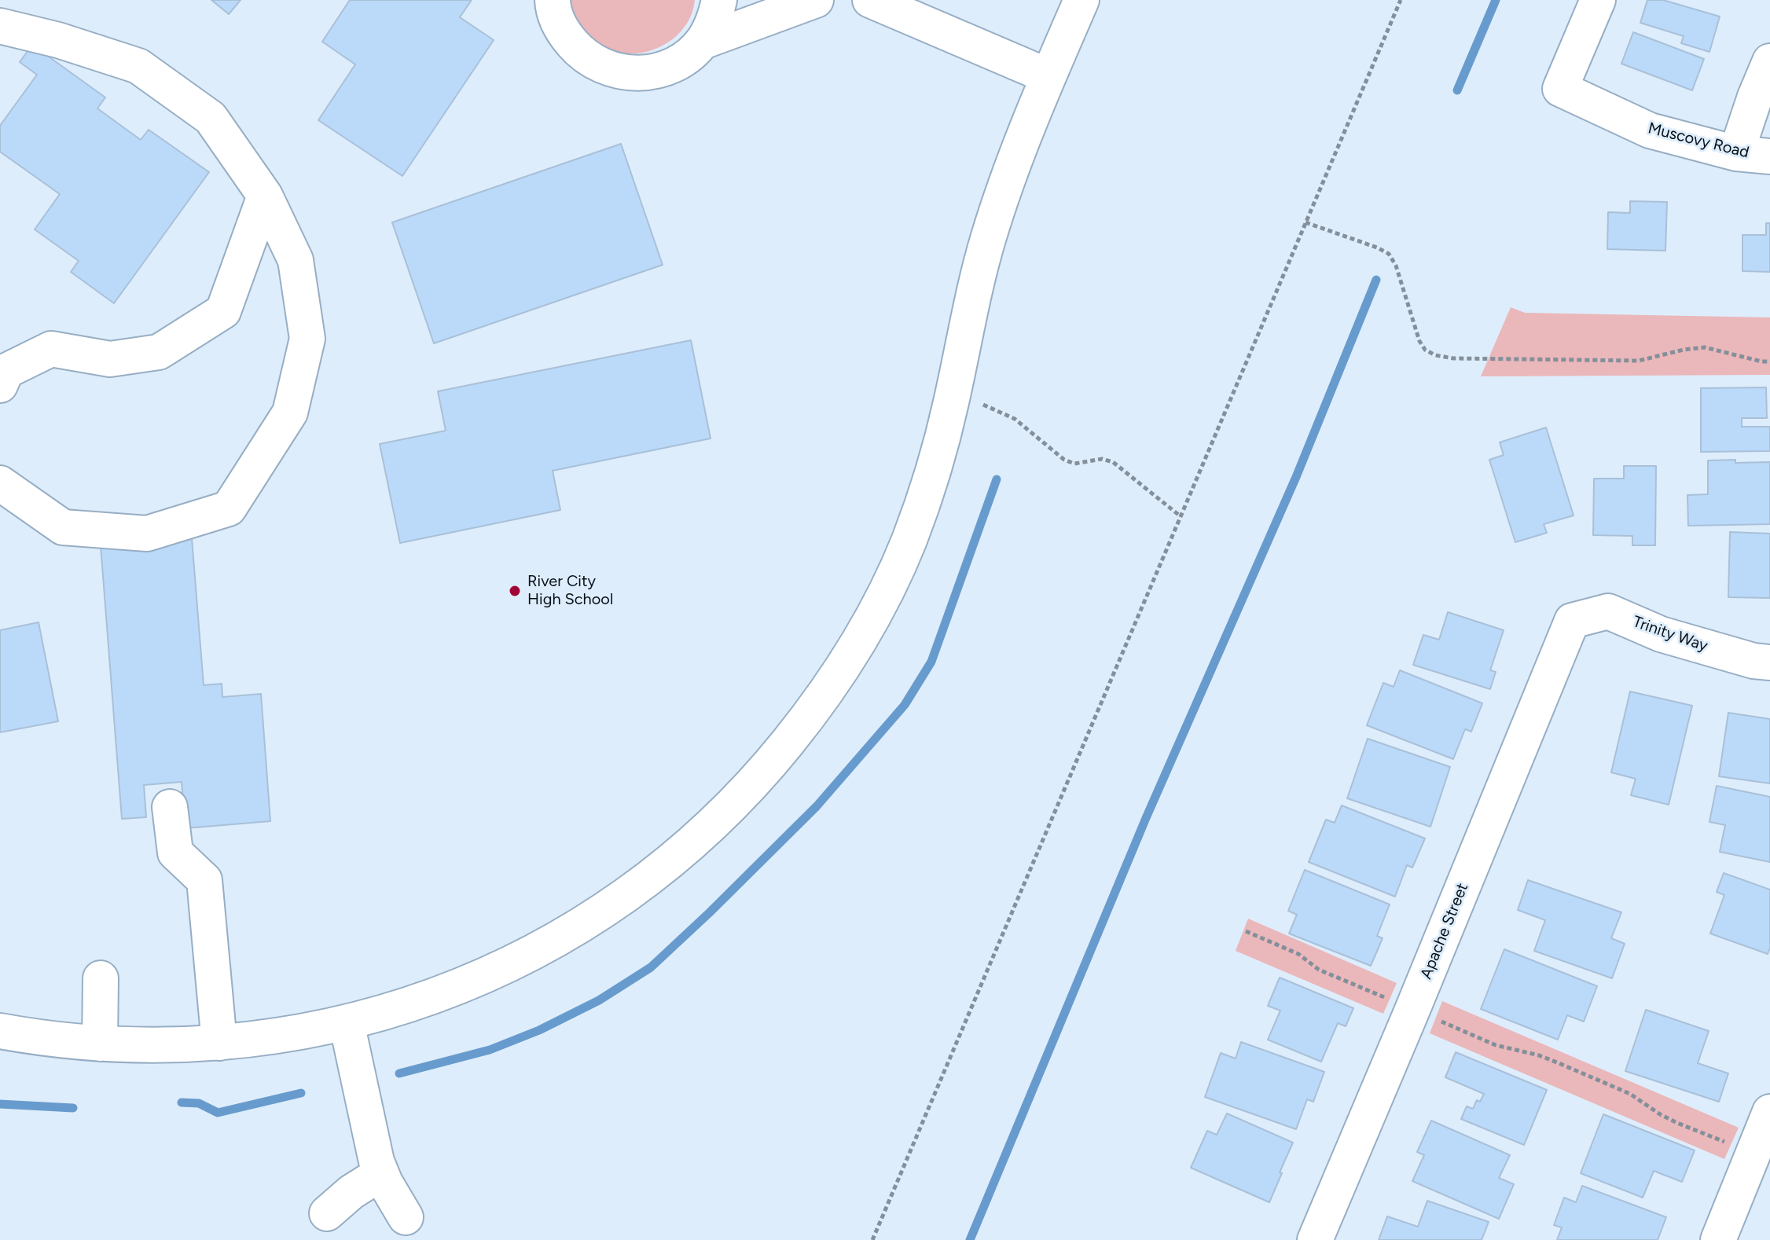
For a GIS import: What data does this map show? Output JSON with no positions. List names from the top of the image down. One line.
{"streets":{"street":["Muscovy Road","Trinity Way","Apache Street"]},"crossings":[["Trinity Way","Apache Street"]],"places":["River City High School"]}
